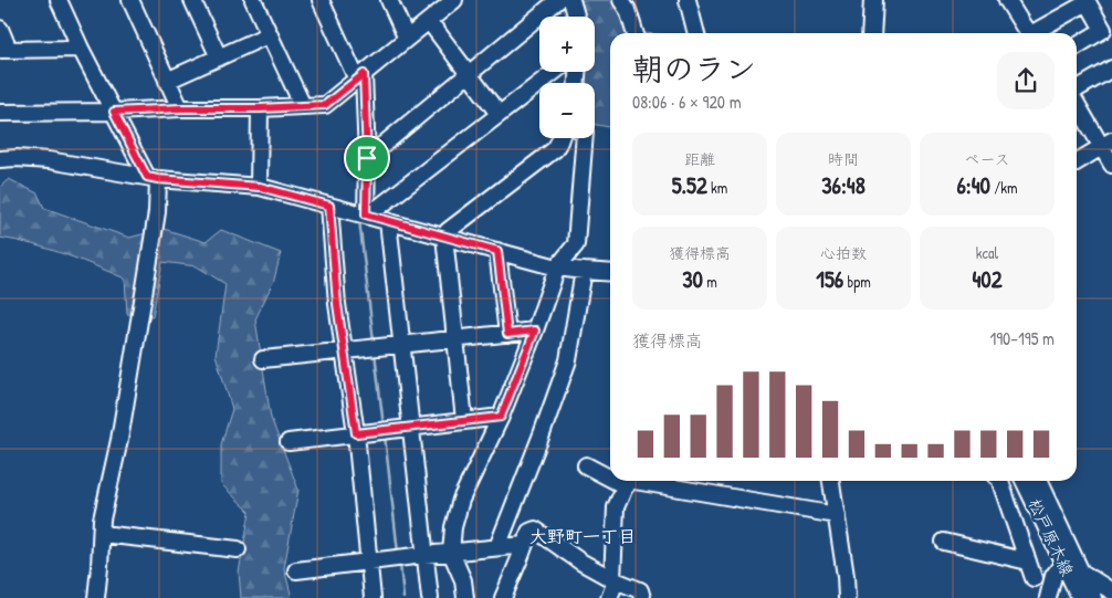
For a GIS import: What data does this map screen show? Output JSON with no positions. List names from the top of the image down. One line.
{"streets":{"main road":["松戸原木線"]},"districts":["大野町一丁目"],"page":{"map_buttons":["+","−"],"heading":["朝のラン","08:06 · 6 × 920 m"],"stats":[["距離","5.52 km"],["時間","36:48"],["ペース","6:40 /km"],["獲得標高","30 m"],["心拍数","156 bpm"],["kcal","402"]],"chart":["獲得標高","190–195 m"]}}
